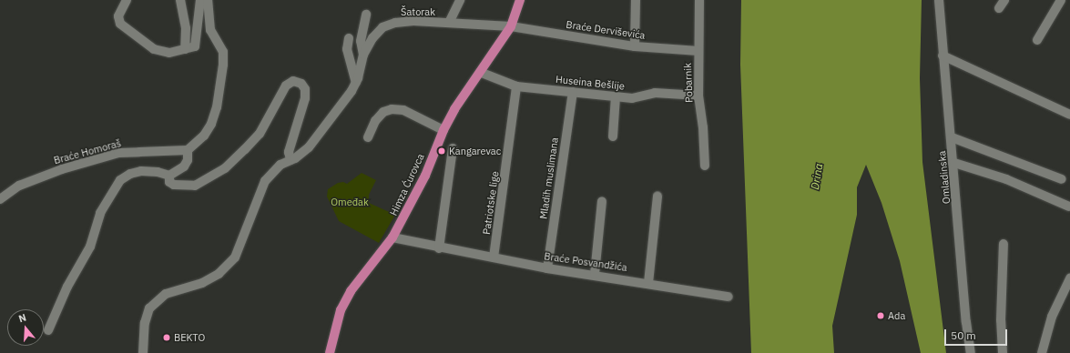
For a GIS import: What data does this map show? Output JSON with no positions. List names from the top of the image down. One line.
{"streets":{"main road":["Himza Ćurovca"],"street":["Šatorak","Braće Derviševića","Huseina Bešlije","Pobarnik","Braće Homoraš","Omladinska","Mladih muslimana","Patriotske lige","Braće Posvandžića"]},"crossings":[["Šatorak","Braće Derviševića"],["Šatorak","Himza Ćurovca"],["Braće Derviševića","Pobarnik"],["Braće Derviševića","Himza Ćurovca"],["Huseina Bešlije","Pobarnik"],["Huseina Bešlije","Mladih muslimana"],["Huseina Bešlije","Himza Ćurovca"],["Huseina Bešlije","Patriotske lige"],["Mladih muslimana","Braće Posvandžića"],["Himza Ćurovca","Braće Posvandžića"],["Patriotske lige","Braće Posvandžića"]],"water":["Drina"],"parks":["Omeđak"],"places":["Kangarevac","Ada","BEKTO"],"scale_bar":"50 m","north":"top"}
